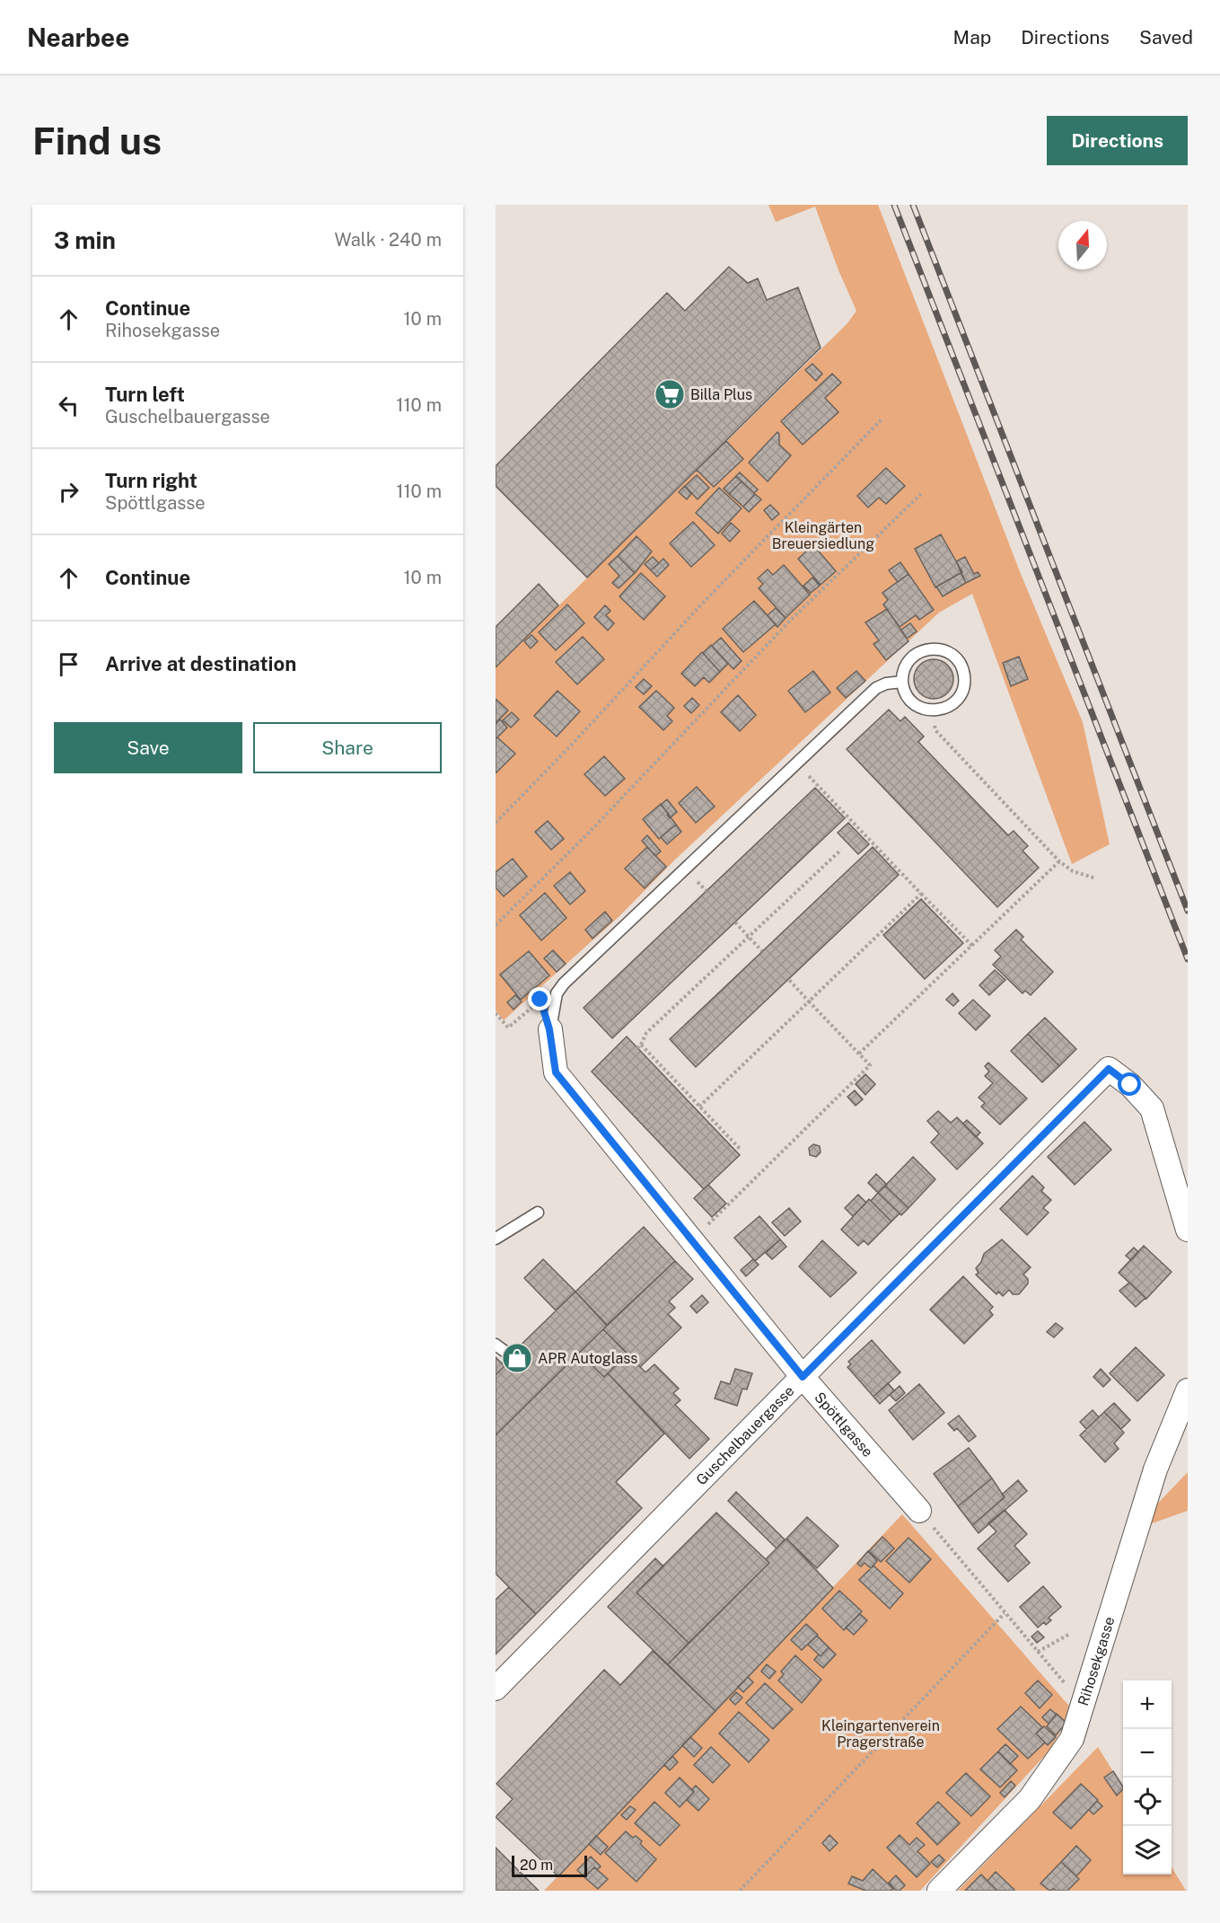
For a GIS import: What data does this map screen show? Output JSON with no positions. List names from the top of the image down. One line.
{"streets":{"street":["Spöttlgasse","Guschelbauergasse","Rihosekgasse"]},"crossings":[["Spöttlgasse","Guschelbauergasse"]],"parks":["Kleingärten Breuersiedlung","Kleingartenverein Pragerstraße"],"places":{"supermarket":["Billa Plus"],"shop":["APR Autoglass"]},"scale_bar":"20 m","north":"top","page":{"header":"Nearbee","nav":["Map","Directions","Saved"],"buttons":["Directions",["Save","Share"]],"title":"Find us","heading":["3 min","Walk · 240 m"],"list":[["Continue","Rihosekgasse","10 m"],["Turn left","Guschelbauergasse","110 m"],["Turn right","Spöttlgasse","110 m"],["Continue","10 m"],"Arrive at destination"],"map_buttons":["+","−"],"scale":"20 m"}}
